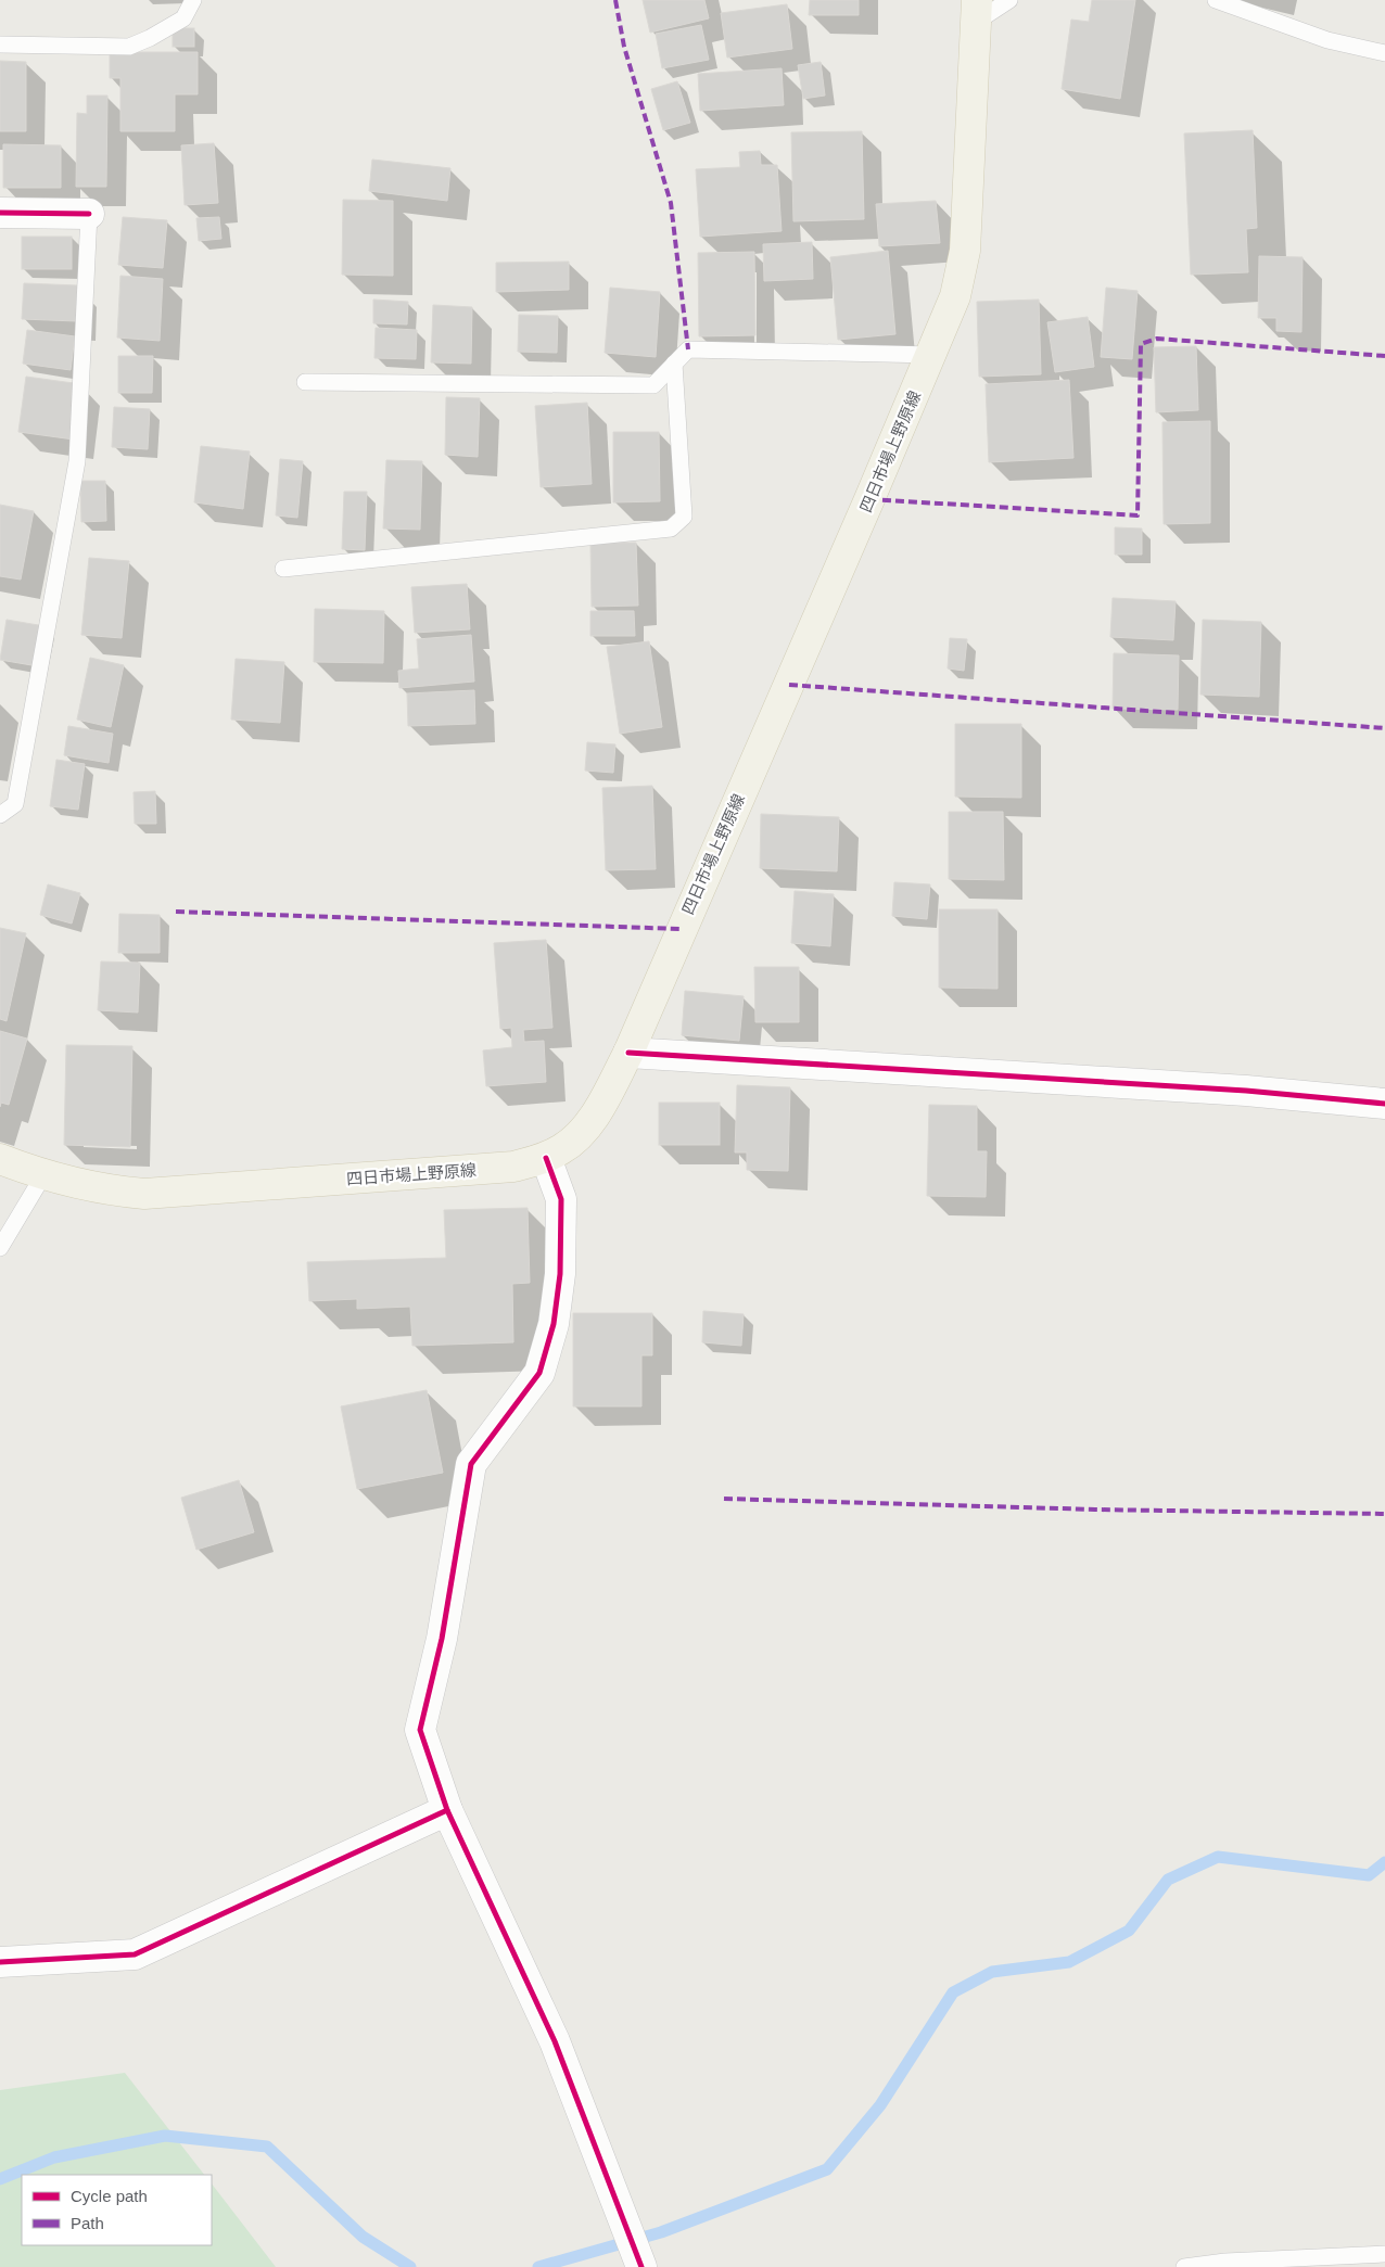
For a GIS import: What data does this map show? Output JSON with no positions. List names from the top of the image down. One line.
{"streets":{"main road":["四日市場上野原線"]},"legend":["Cycle path","Path"]}
